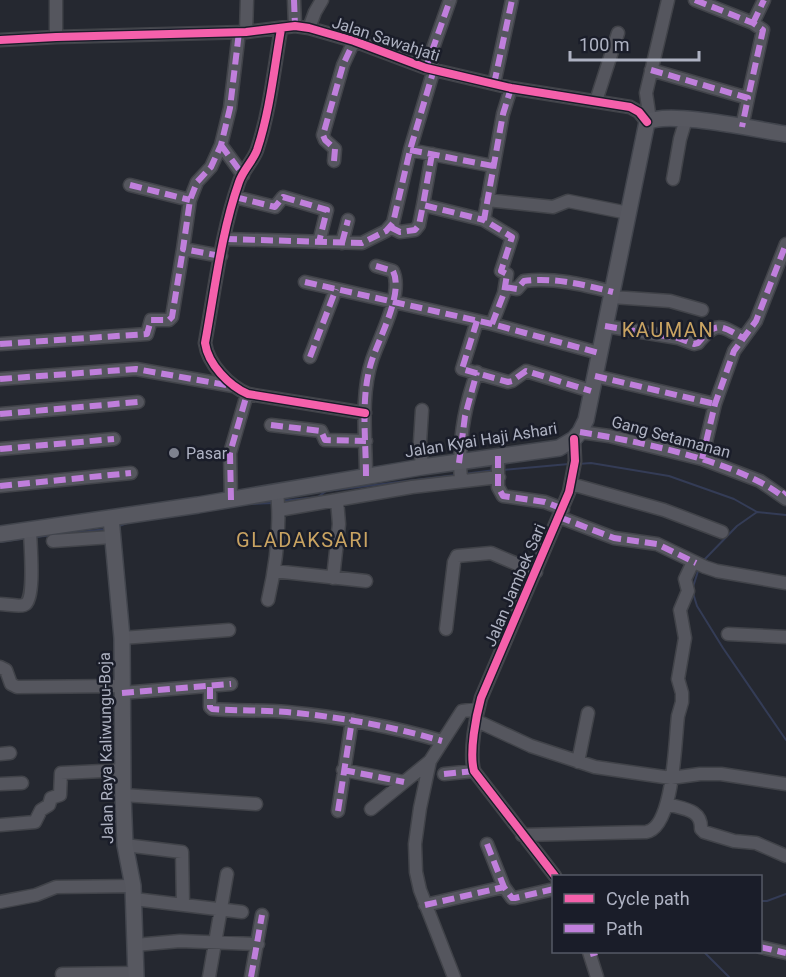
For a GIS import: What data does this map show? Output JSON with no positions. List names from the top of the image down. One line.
{"streets":{"main road":["Jalan Kyai Haji Ashari","Jalan Raya Kaliwungu-Boja"],"street":["Jalan Sawahjati","Gang Setamanan","Jalan Jambek Sari"]},"crossings":[["Jalan Sawahjati","Jalan Kyai Haji Ashari"],["Gang Setamanan","Jalan Kyai Haji Ashari"],["Jalan Kyai Haji Ashari","Jalan Raya Kaliwungu-Boja"]],"districts":["KAUMAN","GLADAKSARI"],"places":["Pasar"],"legend":["Cycle path","Path"],"scale_bar":"100 m"}
